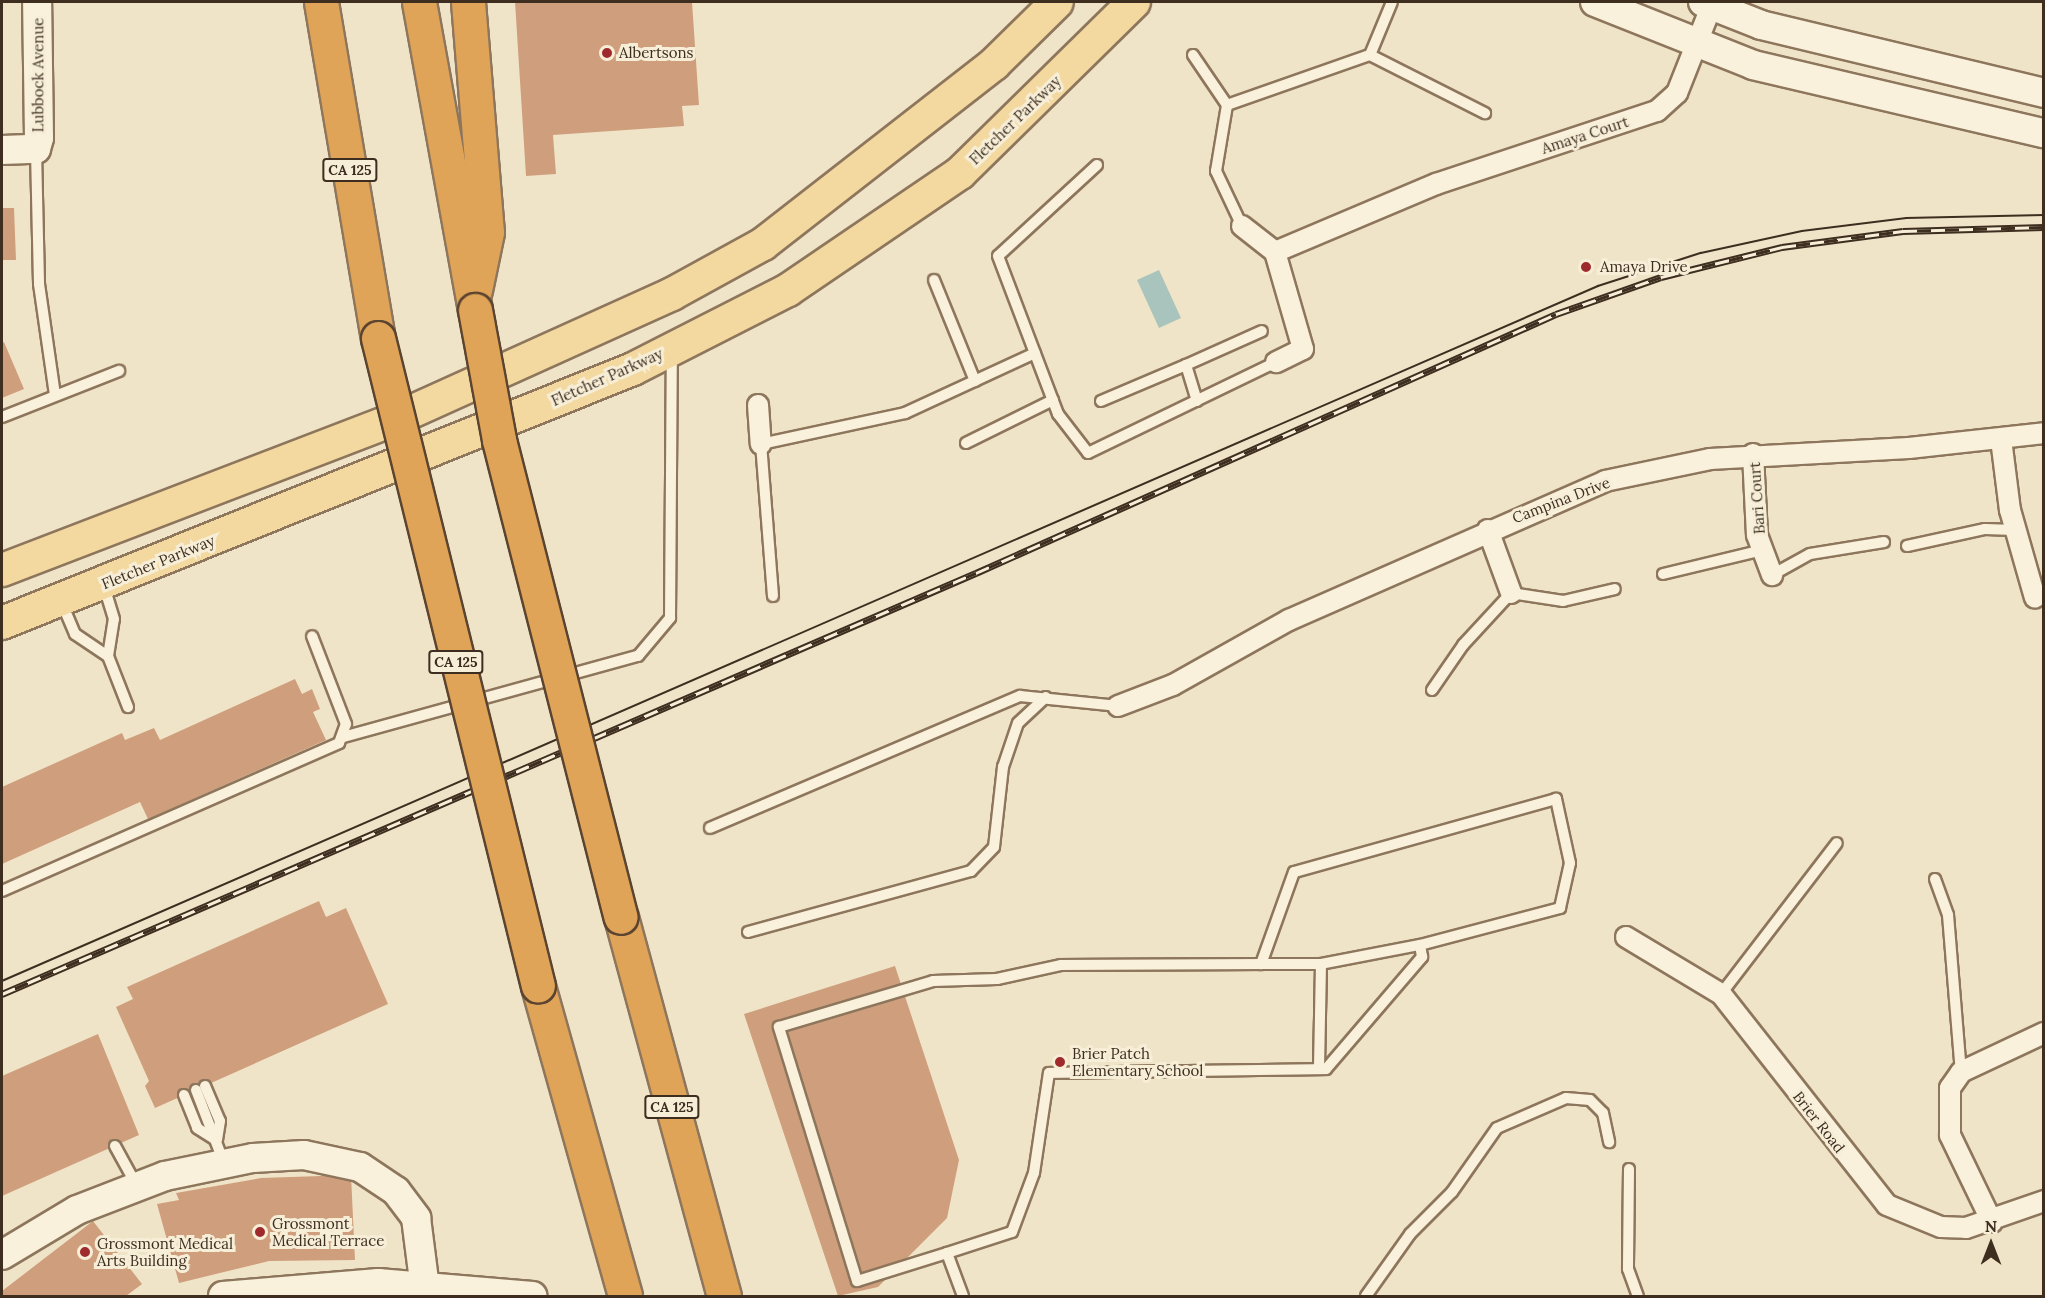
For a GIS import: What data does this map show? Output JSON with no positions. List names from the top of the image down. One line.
{"streets":{"highway":["CA 125"],"main road":["Fletcher Parkway"],"street":["Lubbock Avenue","Amaya Court","Bari Court","Campina Drive","Brier Road"]},"crossings":[["Bari Court","Campina Drive"]],"places":["Albertsons","Amaya Drive","Brier Patch Elementary School","Grossmont Medical Terrace","Grossmont Medical Arts Building"],"north":"top"}
